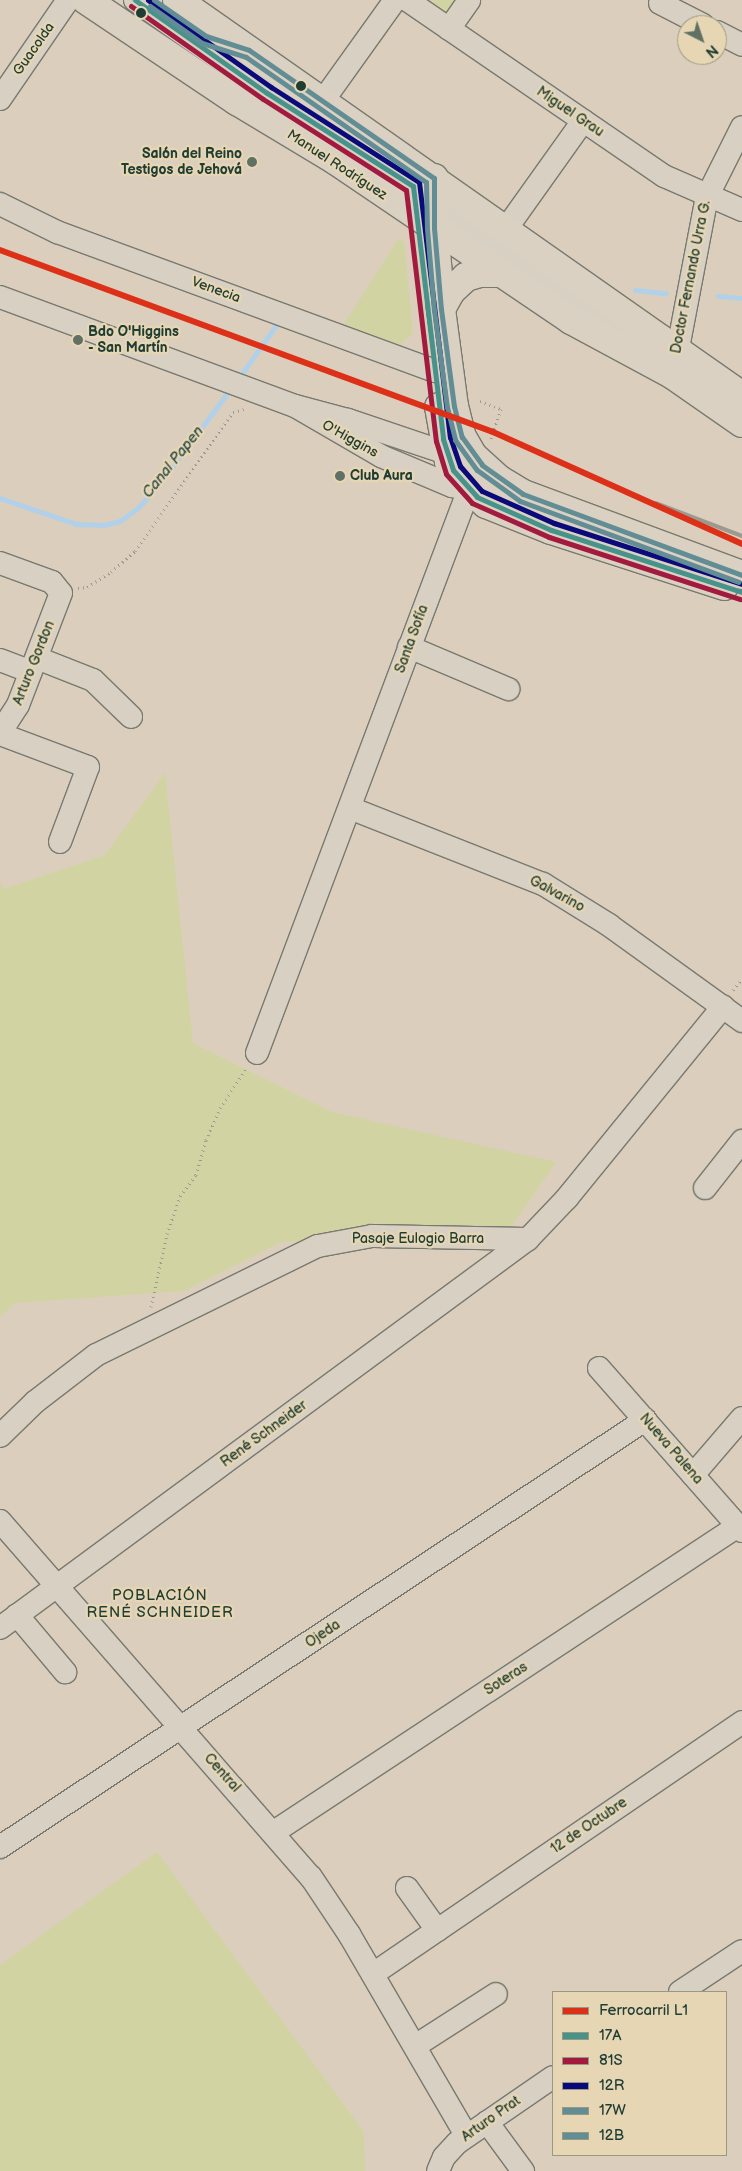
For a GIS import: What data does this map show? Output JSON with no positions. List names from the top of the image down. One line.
{"streets":{"main road":["Manuel Rodríguez","O'Higgins","Santa Sofía"],"street":["Guacolda","Miguel Grau","Doctor Fernando Urra G.","Venecia","Arturo Gordon","Galvarino","Pasaje Eulogio Barra","René Schneider","Nueva Palena","Ojeda","Soteras","Central","12 de Octubre","Arturo Prat"]},"crossings":[["Miguel Grau","Doctor Fernando Urra G."],["Manuel Rodríguez","Doctor Fernando Urra G."],["Manuel Rodríguez","Santa Sofía"],["Venecia","Santa Sofía"],["O'Higgins","Santa Sofía"],["Santa Sofía","Galvarino"],["Pasaje Eulogio Barra","René Schneider"],["René Schneider","Central"],["Nueva Palena","Ojeda"],["Nueva Palena","Soteras"],["Ojeda","Central"],["Soteras","Central"],["Central","12 de Octubre"],["Central","Arturo Prat"]],"districts":["POBLACIÓN RENÉ SCHNEIDER"],"water":["Canal Papen"],"places":["Salón del Reino Testigos de Jehová","Bdo O'Higgins - San Martín","Club Aura"],"lines":["transit line 17A","transit line 12R","transit line 17W","transit line 81S","transit line 12B","rail line L1"],"legend":["Ferrocarril L1","17A","81S","12R","17W","12B"],"north":"bottom right"}
